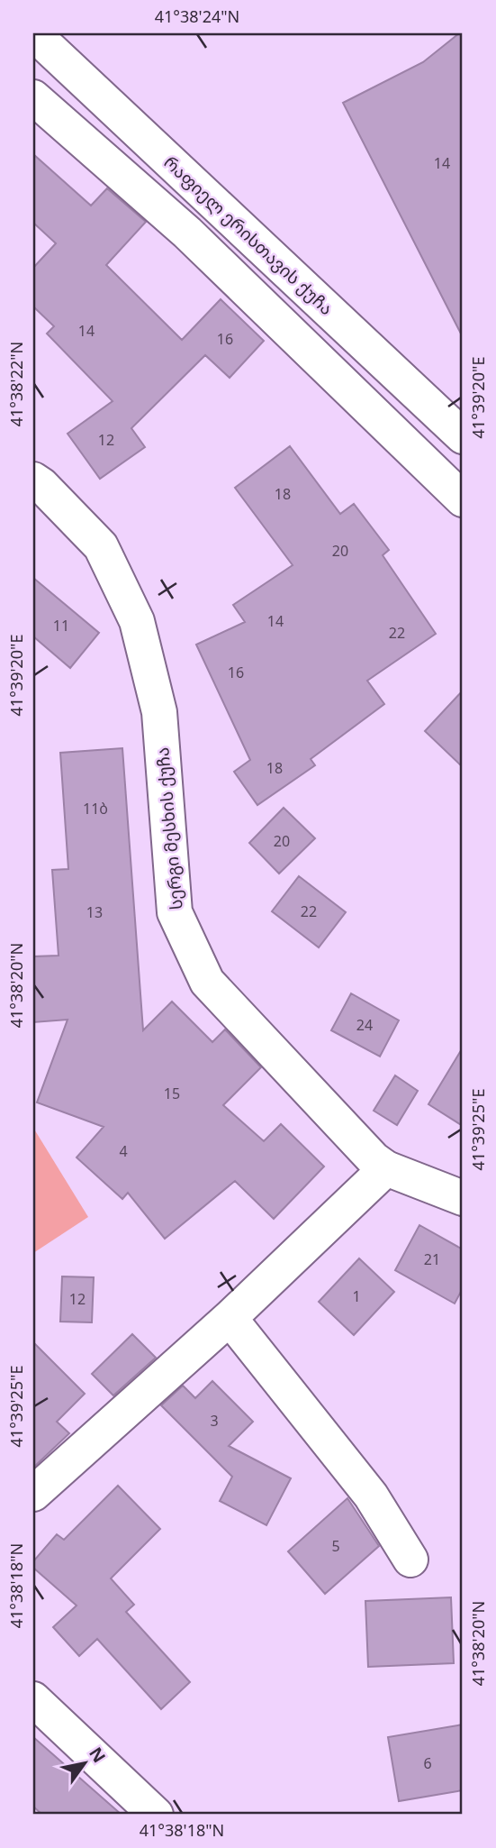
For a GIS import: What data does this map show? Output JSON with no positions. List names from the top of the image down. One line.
{"streets":{"street":["რაფიელ ერისთავის ქუჩა","სერგი მესხის ქუჩა"]},"house_numbers":["14","14","16","12","18","20","14","11","22","16","18","11ბ","20","22","13","24","15","4","21","1","12","3","5","6"],"north":"top right","coordinates":["41°38'24\"N","41°38'22\"N","41°39'20\"E","41°38'20\"N","41°39'25\"E","41°38'18\"N"]}
